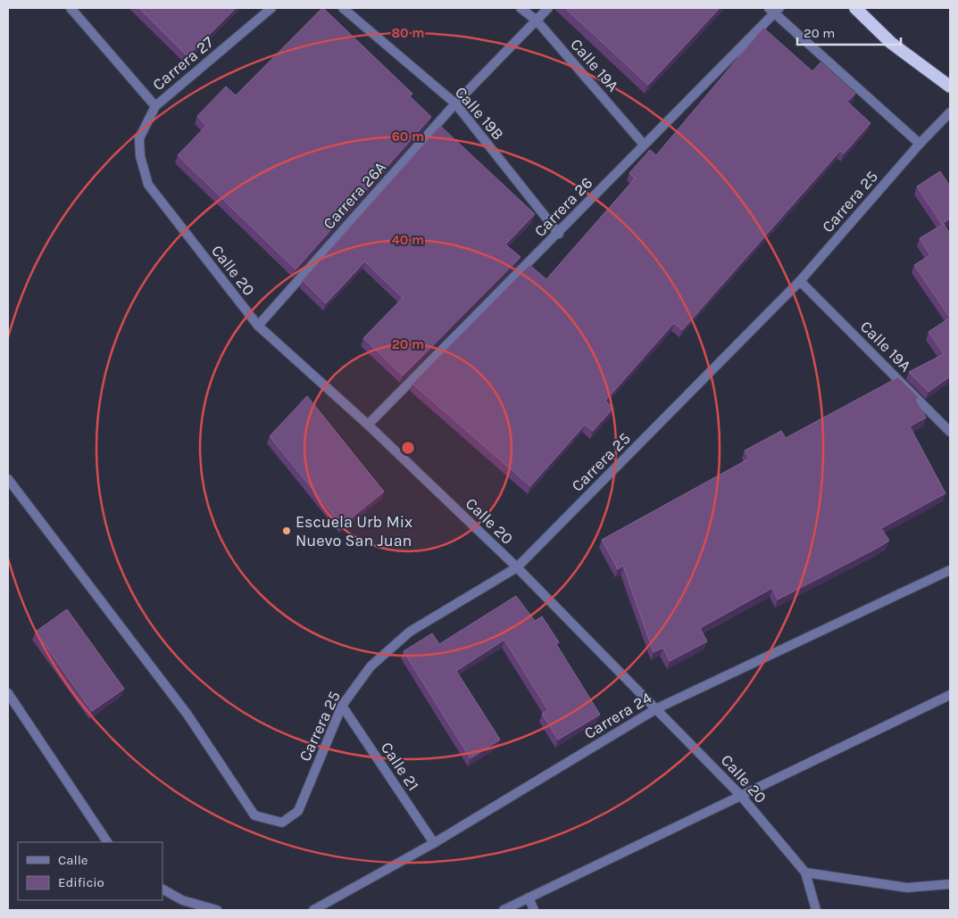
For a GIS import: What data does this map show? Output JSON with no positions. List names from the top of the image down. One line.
{"streets":{"street":["Carrera 27","Calle 19A","Calle 19B","Carrera 26A","Carrera 25","Carrera 26","Calle 20","Carrera 24","Calle 21"]},"crossings":[["Carrera 27","Calle 20"],["Calle 19A","Carrera 26A"],["Calle 19A","Carrera 25"],["Calle 19A","Carrera 26"],["Calle 19B","Carrera 26A"],["Calle 19B","Carrera 26"],["Carrera 26A","Calle 20"],["Carrera 25","Calle 20"],["Carrera 25","Calle 21"],["Carrera 26","Calle 20"],["Calle 20","Carrera 24"],["Carrera 24","Calle 21"]],"places":["Escuela Urb Mix Nuevo San Juan"],"legend":["Calle","Edificio"],"scale_bar":"20 m","rings":["80 m","60 m","40 m","20 m"]}
